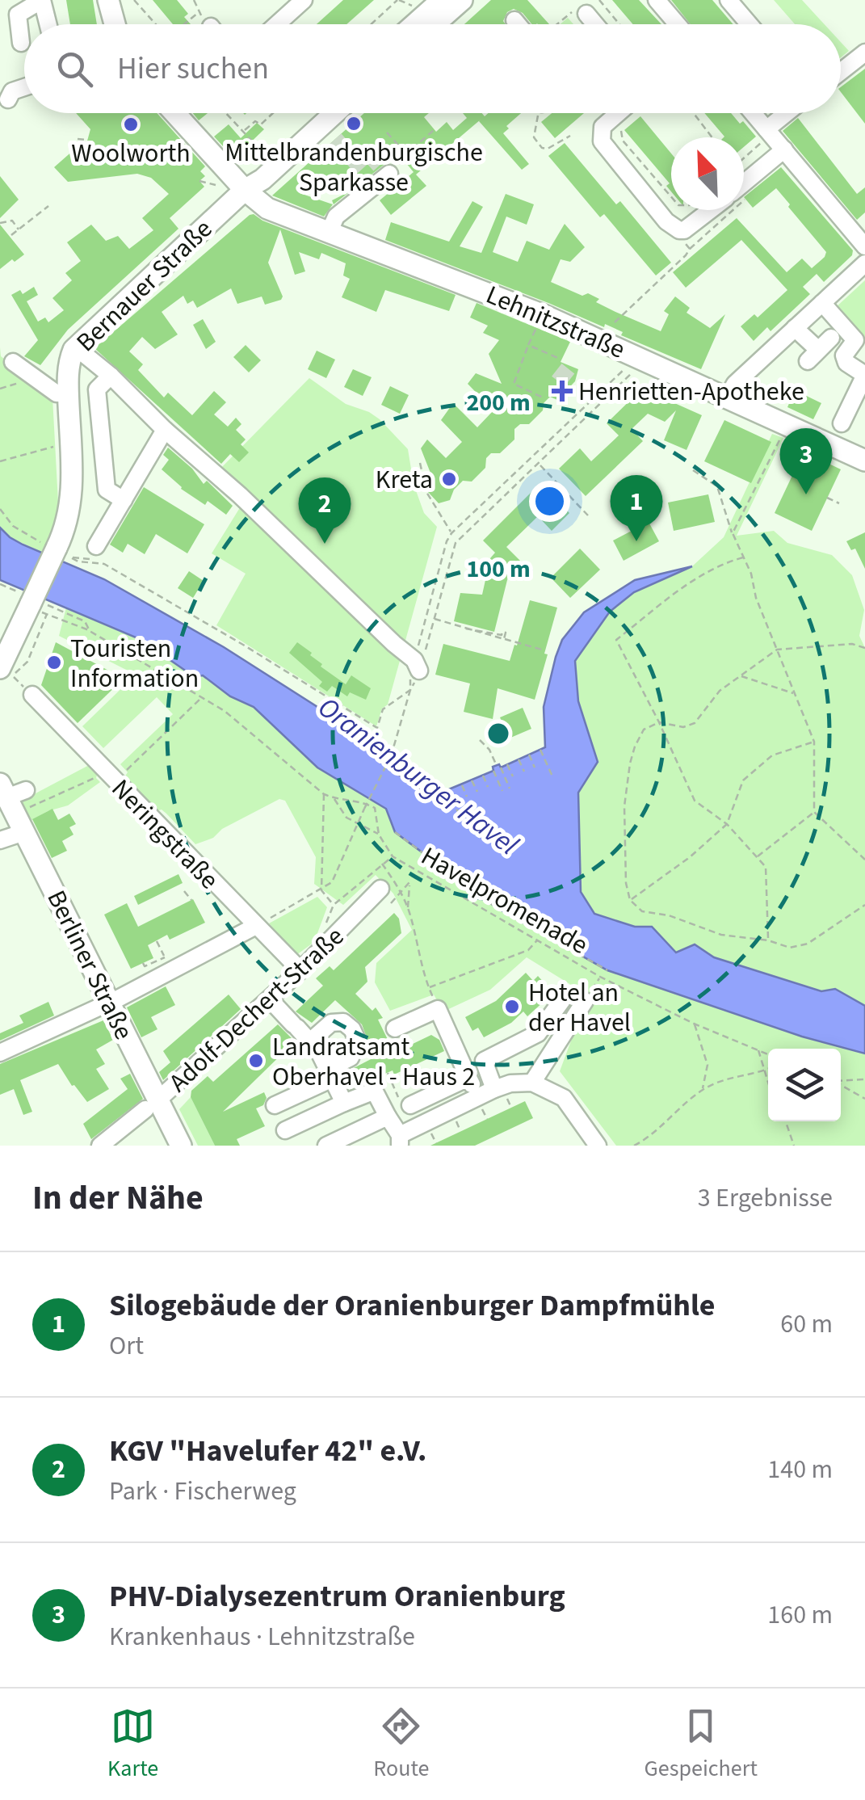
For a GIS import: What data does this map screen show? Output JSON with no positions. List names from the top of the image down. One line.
{"streets":{"main road":["Bernauer Straße","Lehnitzstraße","Berliner Straße"],"street":["Neringstraße","Adolf-Dechert-Straße"],"path":["Havelpromenade"]},"crossings":[["Bernauer Straße","Lehnitzstraße"],["Neringstraße","Adolf-Dechert-Straße"],["Berliner Straße","Adolf-Dechert-Straße"]],"water":["Oranienburger Havel"],"places":{"other":["Mittelbrandenburgische Sparkasse","Woolworth","Kreta","Touristen Information","Hotel an der Havel","Landratsamt Oberhavel - Haus 2"],"health":["Henrietten-Apotheke"]},"north":"top left","page":{"search":"Hier suchen","pins":["3","1","2"],"heading":["In der Nähe","3 Ergebnisse"],"list":[{"mark":"1","name":"Silogebäude der Oranienburger Dampfmühle","note":"Ort","value":"60 m"},{"mark":"2","name":"KGV \"Havelufer 42\" e.V.","note":"Park · Fischerweg","value":"140 m"},{"mark":"3","name":"PHV-Dialysezentrum Oranienburg","note":"Krankenhaus · Lehnitzstraße","value":"160 m"}],"nav":["Karte","Route","Gespeichert"]},"rings":["200 m","100 m"]}
